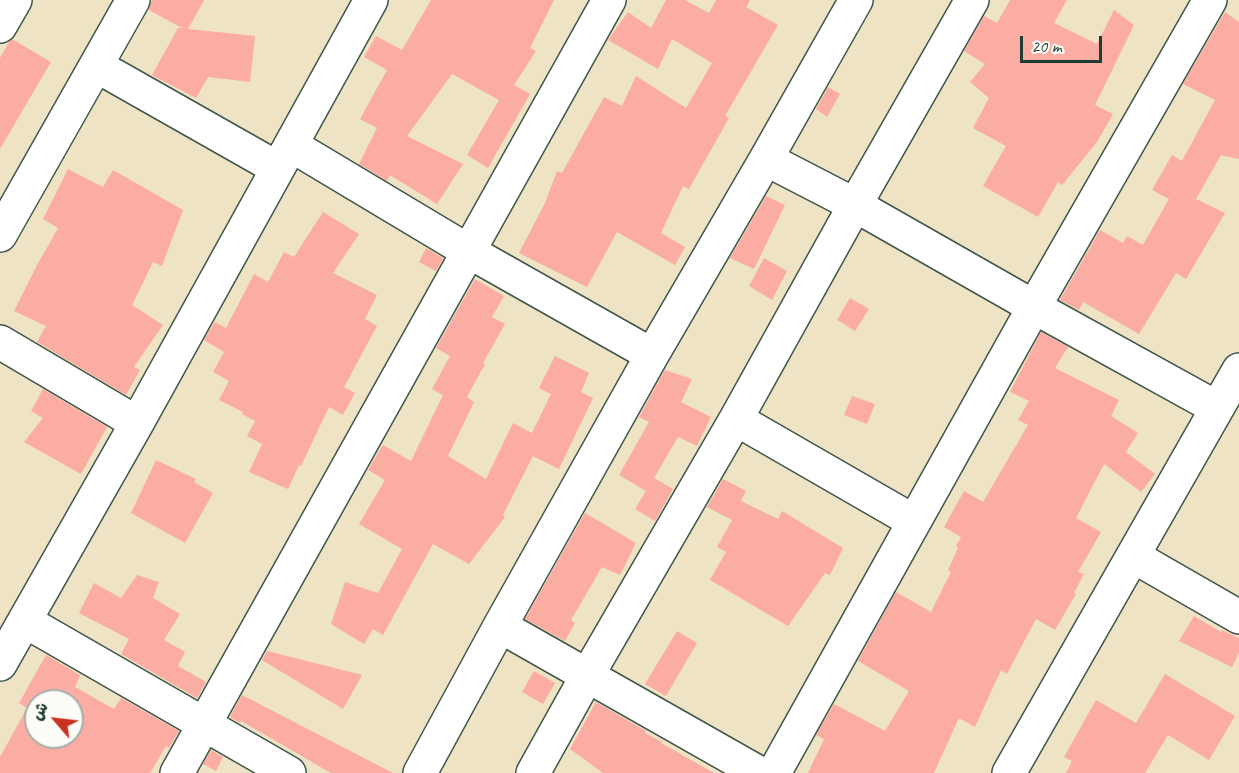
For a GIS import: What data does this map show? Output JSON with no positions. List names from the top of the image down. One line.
{"scale_bar":"20 m","north":"top left"}
